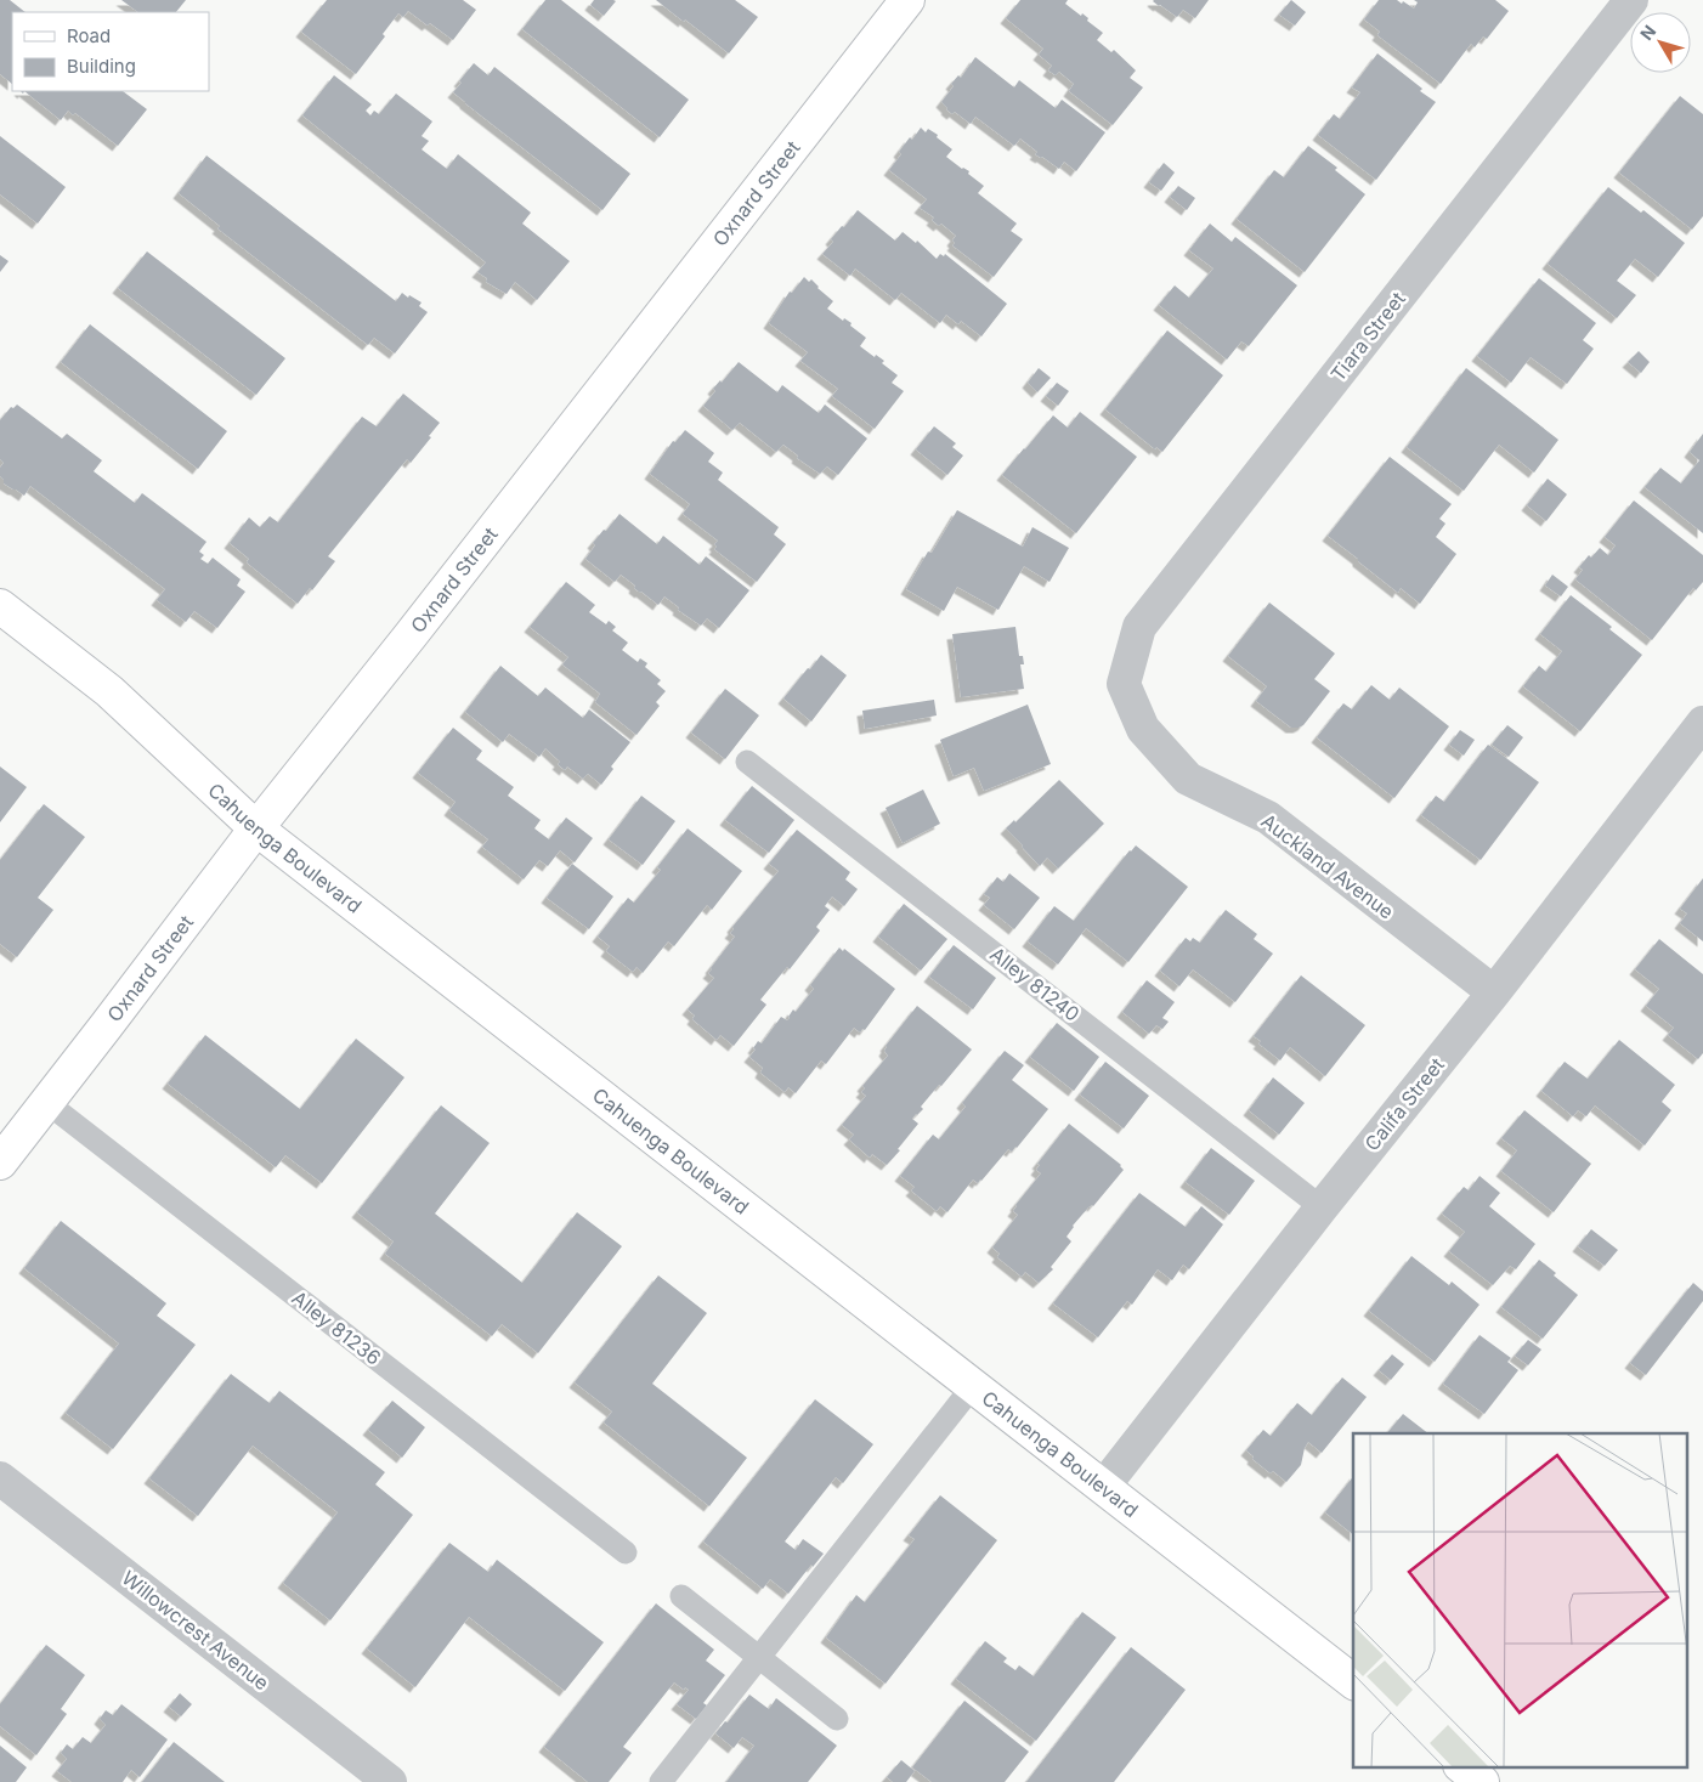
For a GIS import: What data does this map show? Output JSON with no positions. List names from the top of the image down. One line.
{"streets":{"main road":["Oxnard Street","Cahuenga Boulevard"],"street":["Tiara Street","Auckland Avenue","Califa Street","Willowcrest Avenue"],"lane":["Alley 81240","Alley 81236"]},"crossings":[["Oxnard Street","Cahuenga Boulevard"],["Oxnard Street","Alley 81236"],["Tiara Street","Auckland Avenue"],["Cahuenga Boulevard","Califa Street"],["Auckland Avenue","Califa Street"],["Alley 81240","Califa Street"]],"legend":["Road","Building"],"north":"top left"}
